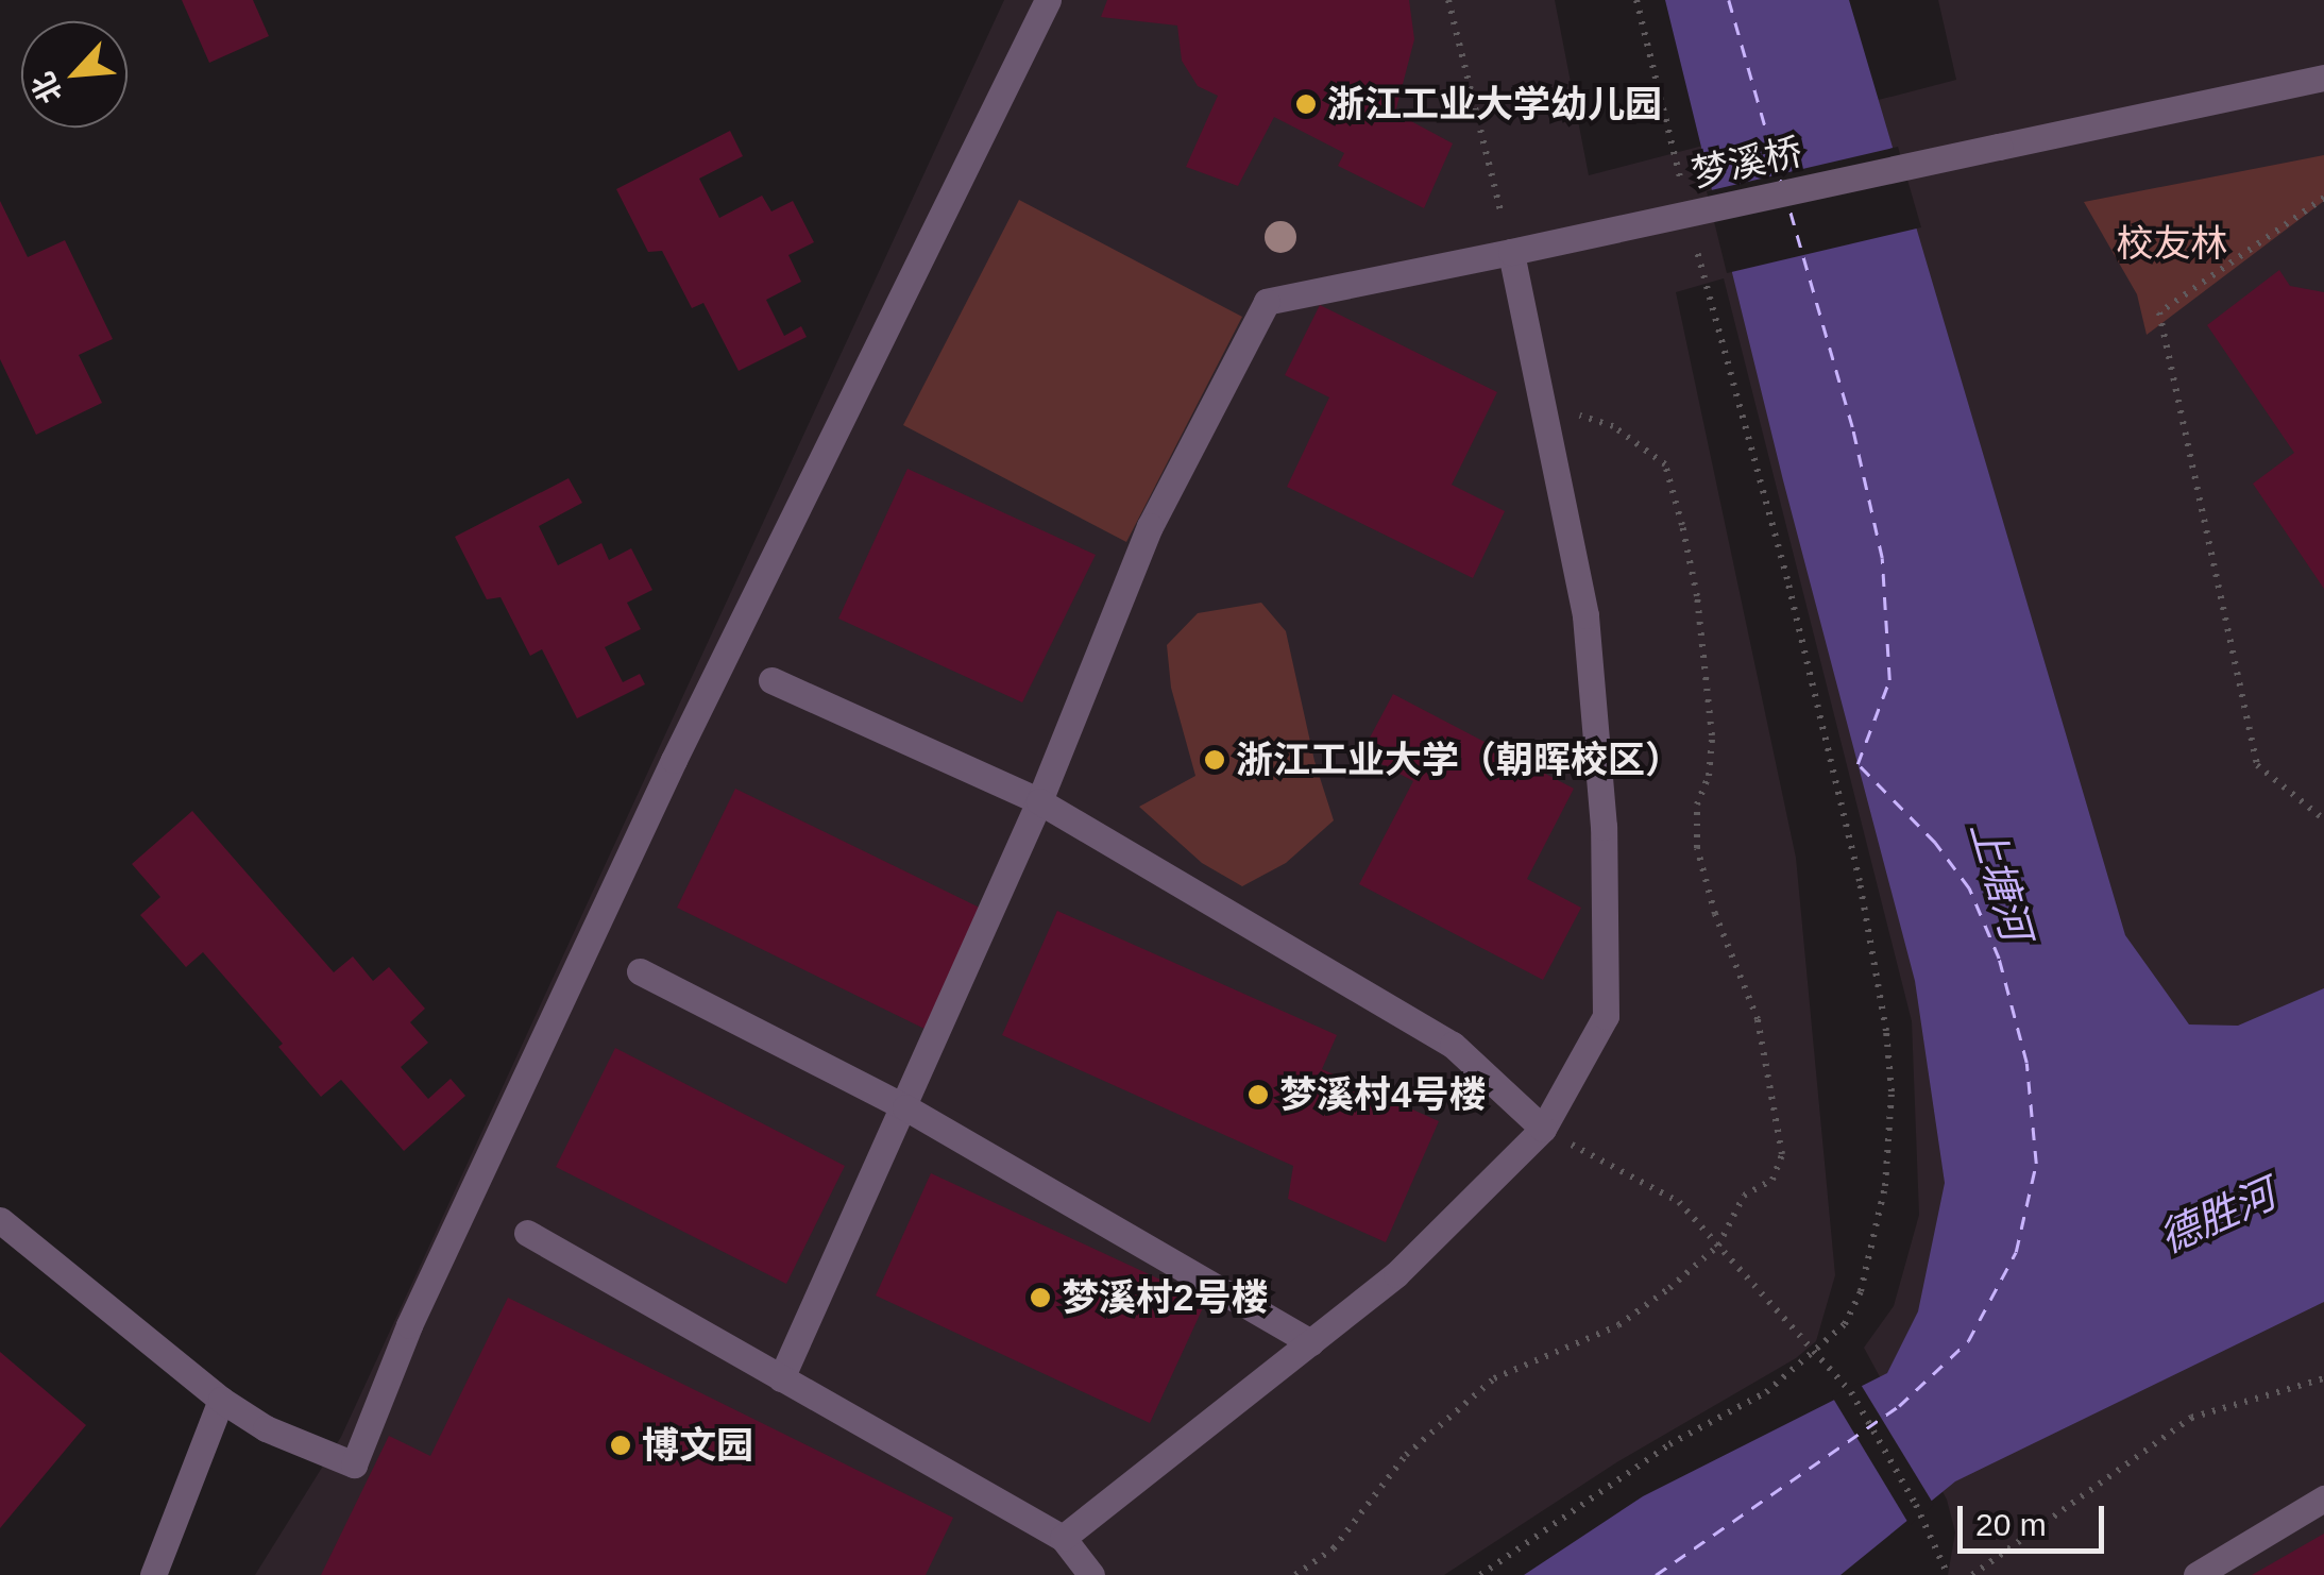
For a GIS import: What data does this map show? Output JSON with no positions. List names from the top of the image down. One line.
{"streets":{"street":["梦溪桥"]},"water":["上塘河","德胜河"],"parks":["校友林"],"places":["浙江工业大学幼儿园","浙江工业大学（朝晖校区）","梦溪村4号楼","梦溪村2号楼","博文园"],"scale_bar":"20 m","north":"bottom left"}
